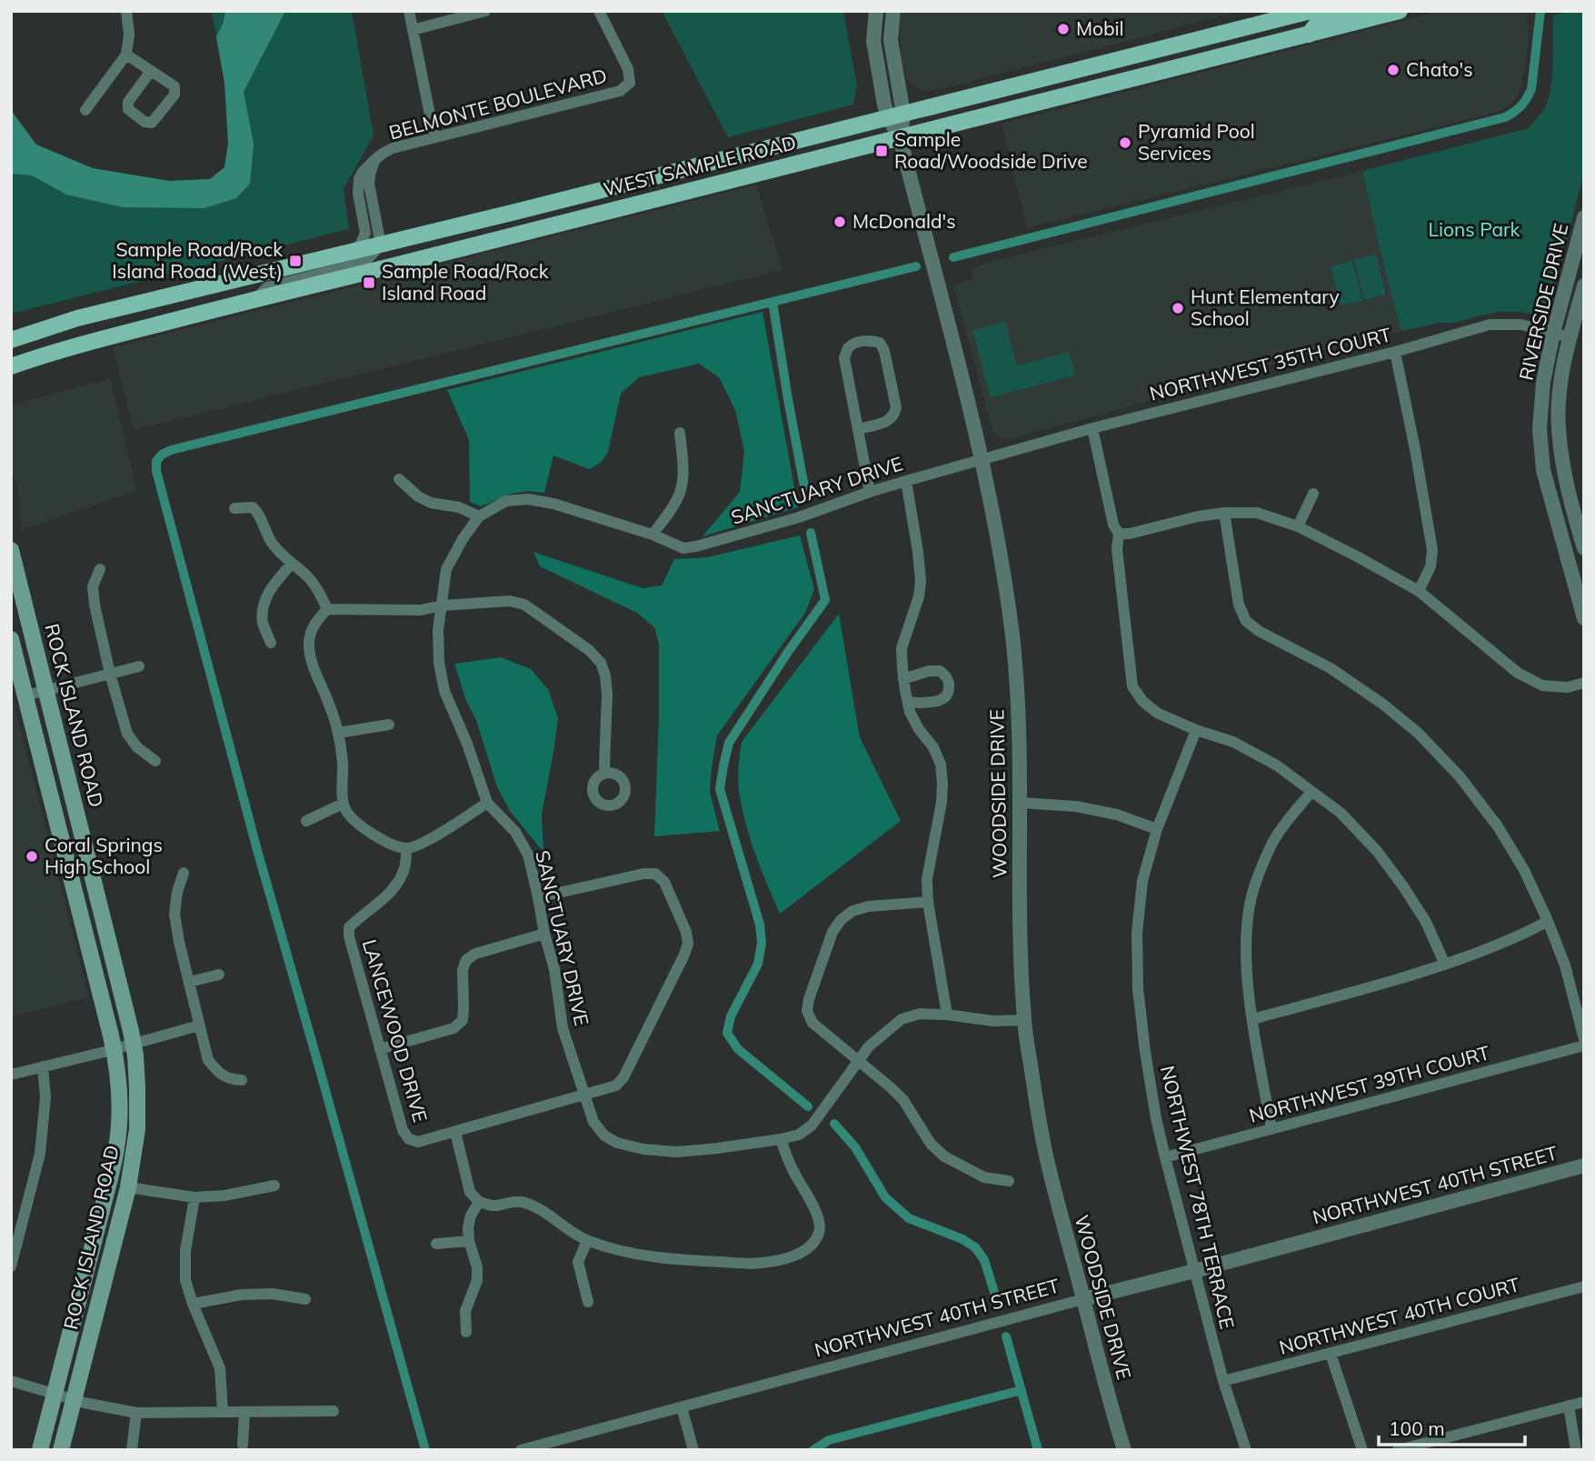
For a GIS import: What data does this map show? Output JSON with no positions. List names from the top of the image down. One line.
{"streets":{"main road":["WEST SAMPLE ROAD","ROCK ISLAND ROAD"],"street":["BELMONTE BOULEVARD","RIVERSIDE DRIVE","NORTHWEST 35TH COURT","SANCTUARY DRIVE","WOODSIDE DRIVE","LANCEWOOD DRIVE","NORTHWEST 39TH COURT","NORTHWEST 40TH STREET","NORTHWEST 78TH TERRACE","NORTHWEST 40TH COURT"]},"crossings":[["BELMONTE BOULEVARD","WEST SAMPLE ROAD"],["WEST SAMPLE ROAD","WOODSIDE DRIVE"],["RIVERSIDE DRIVE","NORTHWEST 35TH COURT"],["NORTHWEST 35TH COURT","SANCTUARY DRIVE"],["NORTHWEST 35TH COURT","WOODSIDE DRIVE"],["SANCTUARY DRIVE","WOODSIDE DRIVE"],["SANCTUARY DRIVE","LANCEWOOD DRIVE"],["WOODSIDE DRIVE","NORTHWEST 40TH STREET"],["NORTHWEST 39TH COURT","NORTHWEST 78TH TERRACE"],["NORTHWEST 40TH STREET","NORTHWEST 78TH TERRACE"],["NORTHWEST 78TH TERRACE","NORTHWEST 40TH COURT"]],"parks":["Lions Park"],"places":{"other":["Mobil","Chato's","Pyramid Pool Services","McDonald's","Hunt Elementary School","Coral Springs High School"],"transit":["Sample Road/Woodside Drive","Sample Road/Rock Island Road (West)","Sample Road/Rock Island Road"]},"scale_bar":"100 m"}
